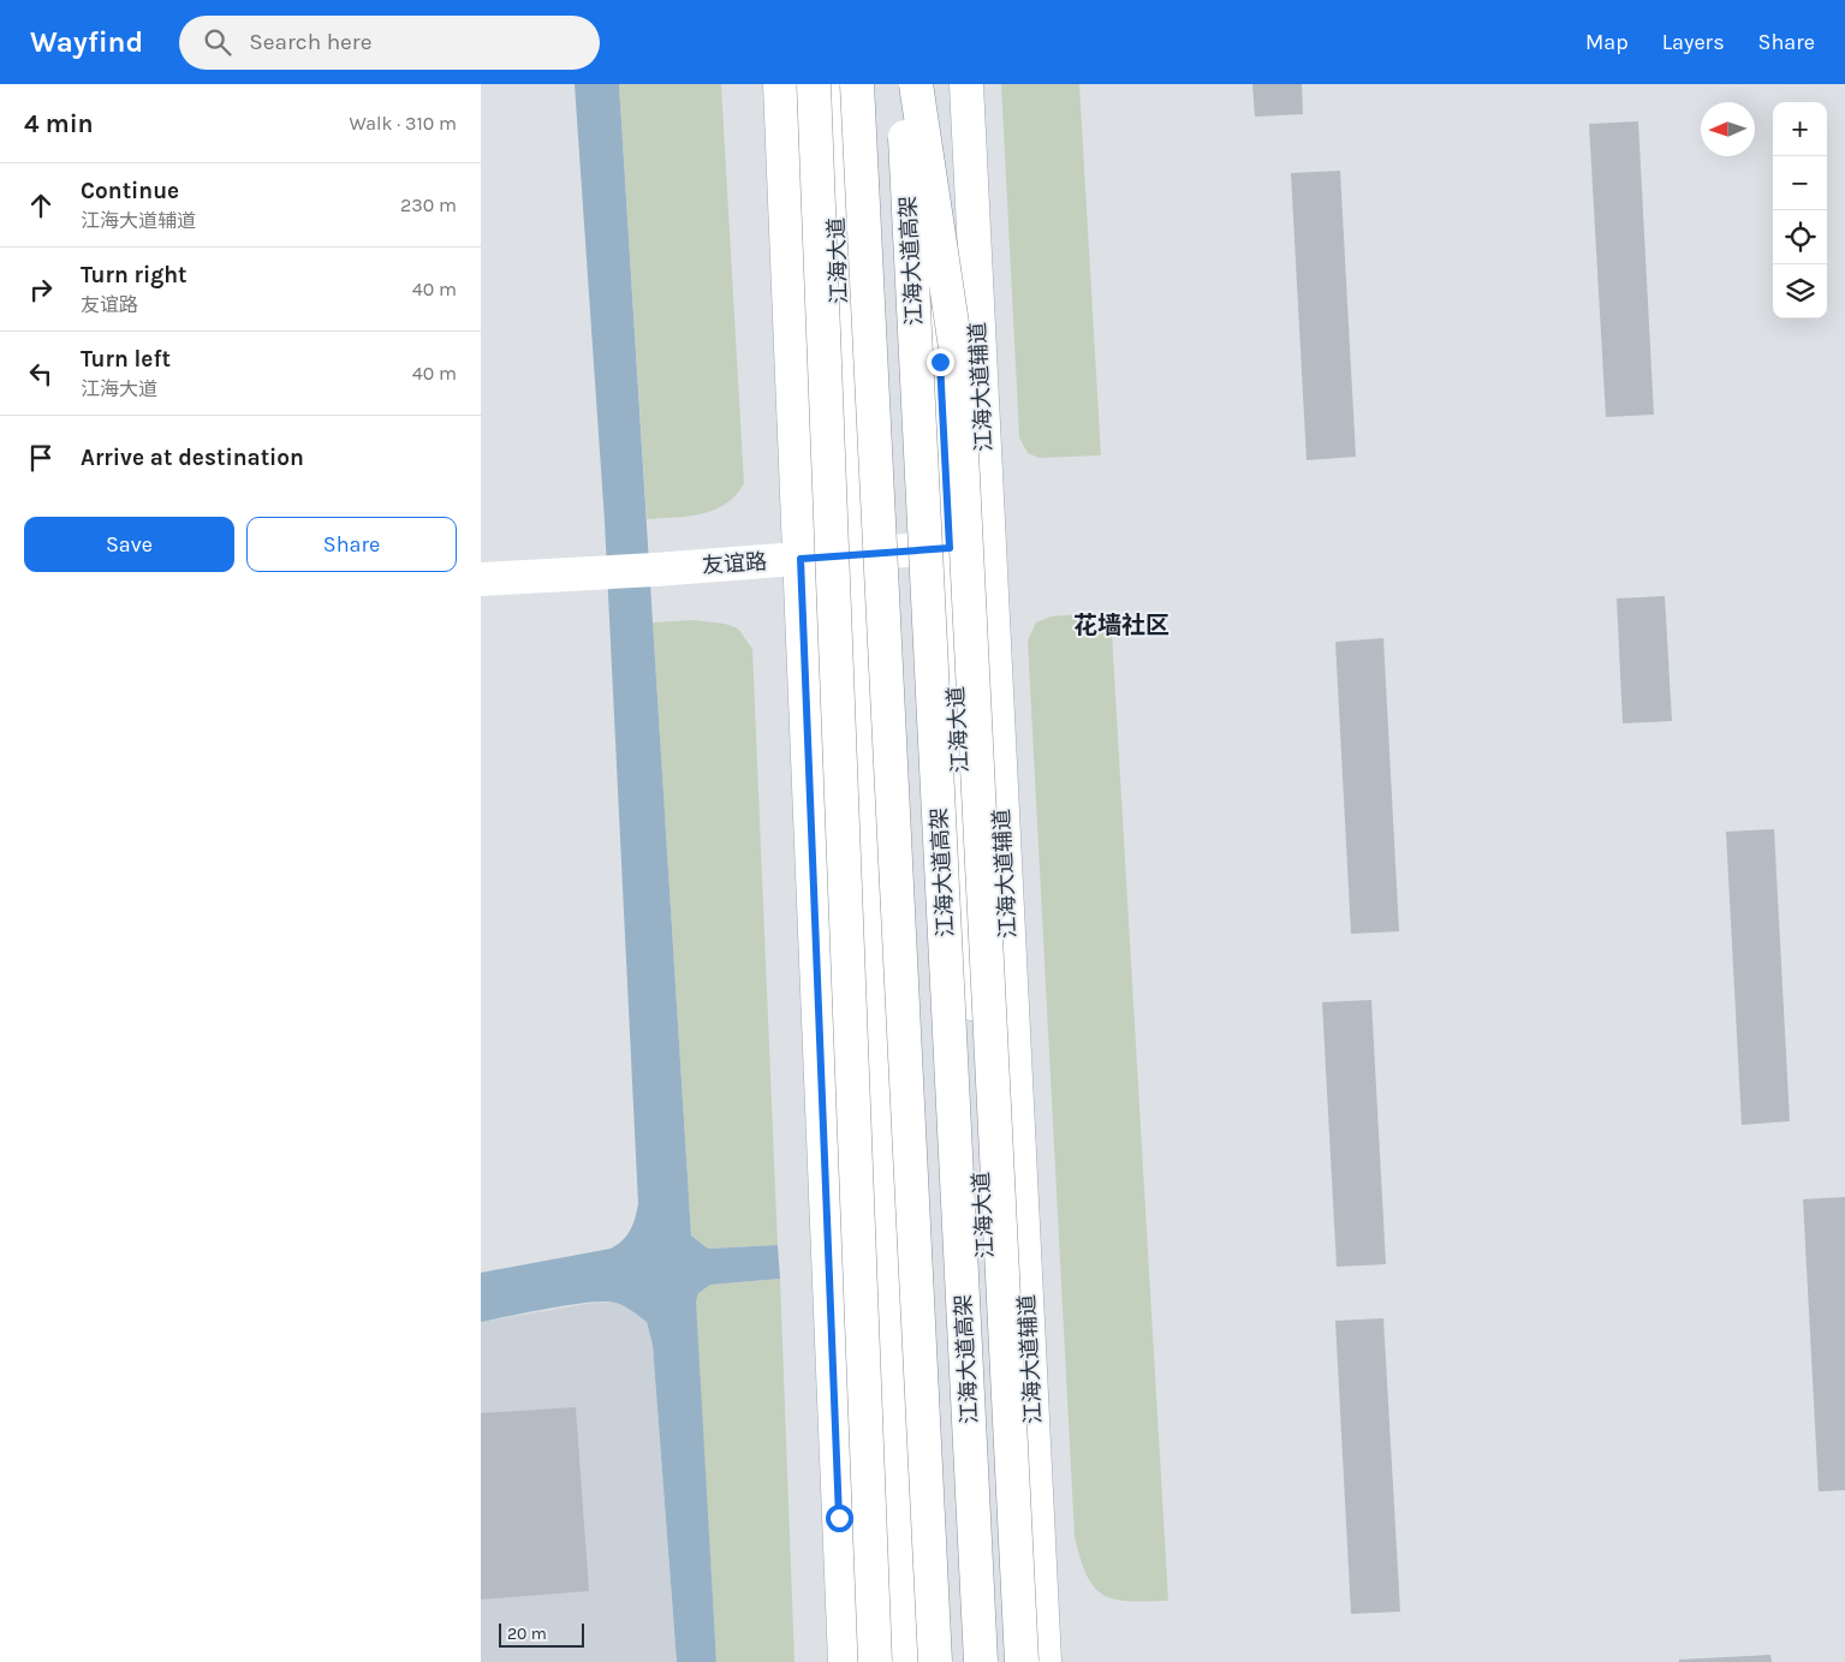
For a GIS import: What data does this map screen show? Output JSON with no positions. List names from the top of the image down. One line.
{"streets":{"main road":["江海大道","江海大道高架","江海大道辅道","友谊路"]},"crossings":[["江海大道","友谊路"],["江海大道辅道","友谊路"]],"districts":["花墙社区"],"scale_bar":"20 m","north":"left","page":{"header":"Wayfind","search":"Search here","nav":["Map","Layers","Share"],"heading":["4 min","Walk · 310 m"],"map_buttons":["+","−"],"list":[["Continue","江海大道辅道","230 m"],["Turn right","友谊路","40 m"],["Turn left","江海大道","40 m"],"Arrive at destination"],"buttons":["Save","Share"],"scale":"20 m"}}
